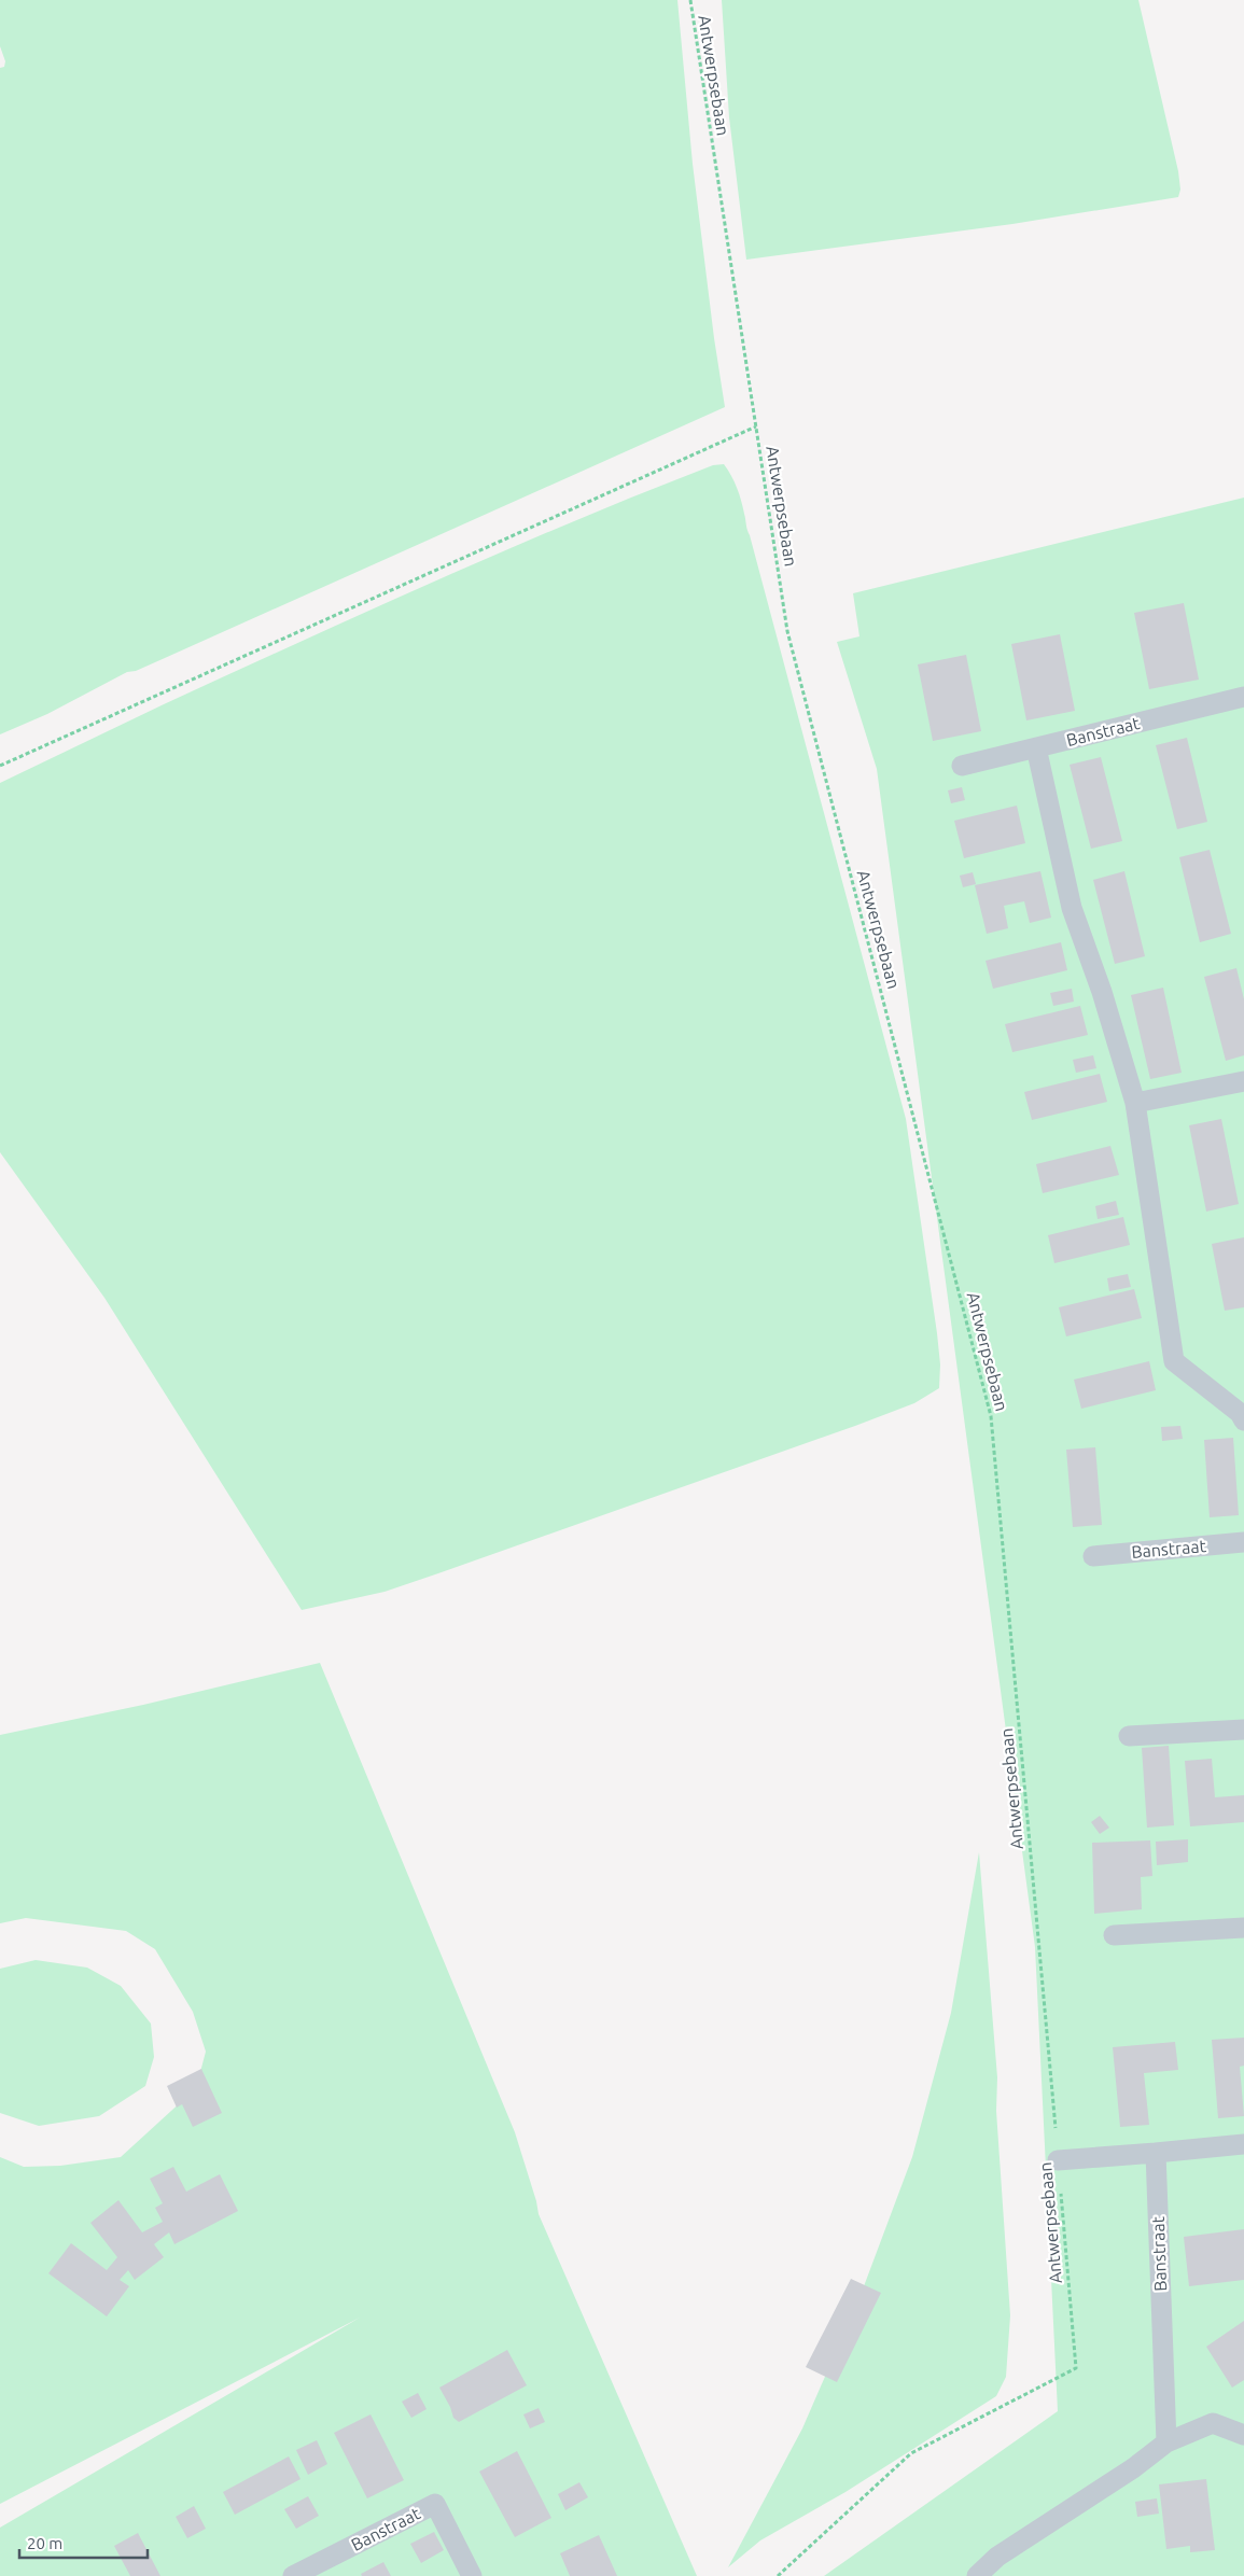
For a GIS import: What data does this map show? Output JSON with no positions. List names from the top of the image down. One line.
{"streets":{"lane":["Banstraat"],"path":["Antwerpsebaan"]},"scale_bar":"20 m"}
